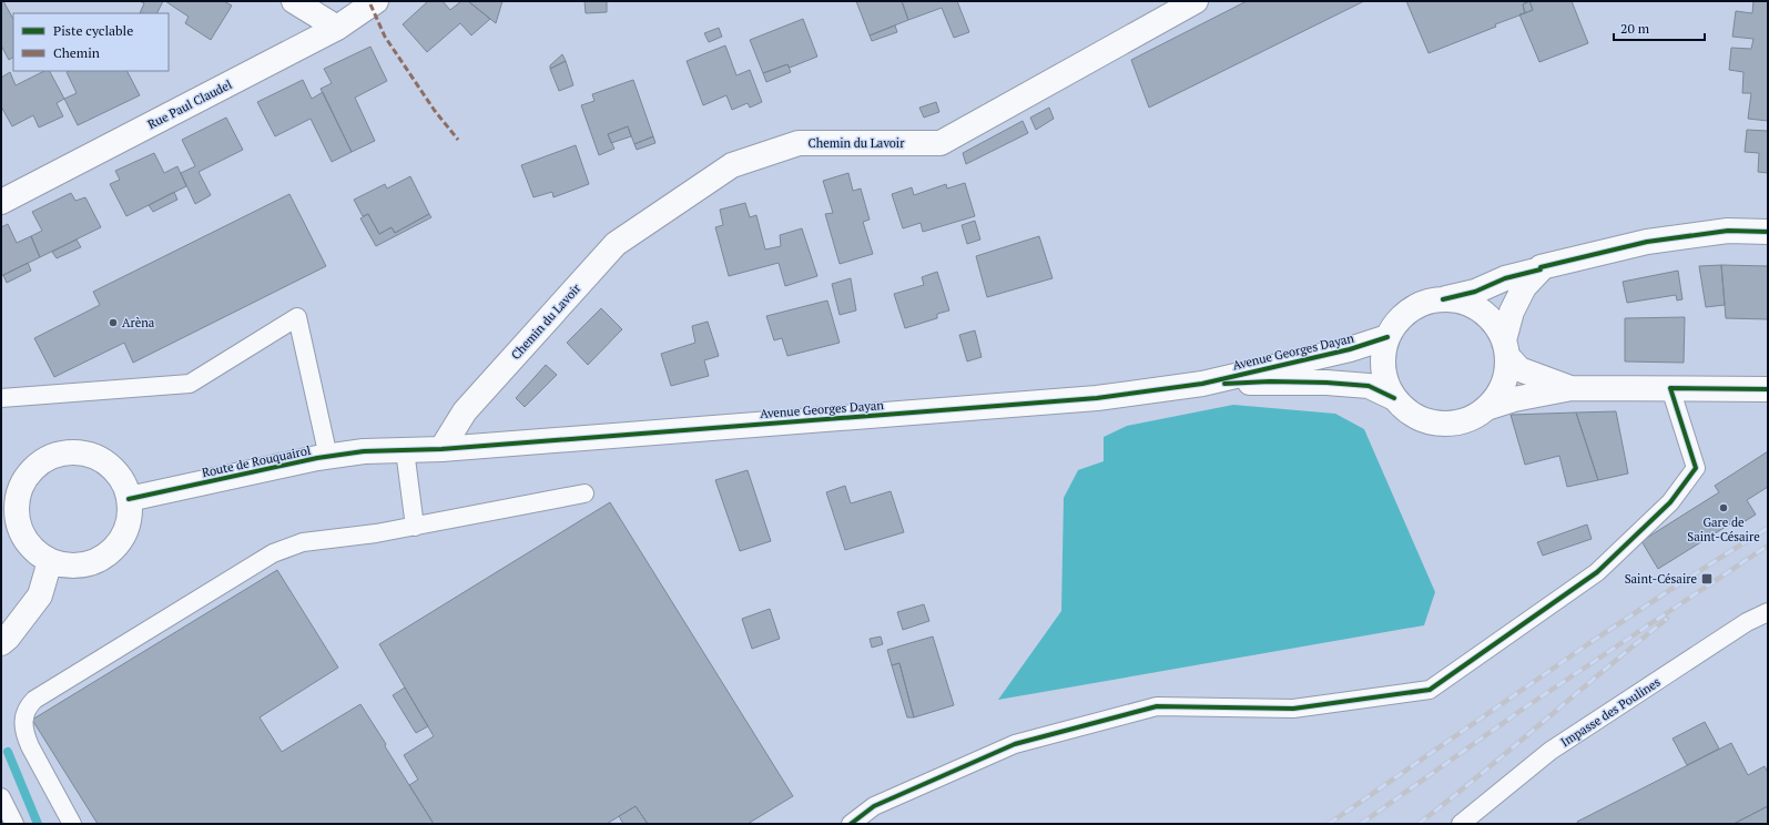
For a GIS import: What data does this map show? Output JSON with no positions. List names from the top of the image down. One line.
{"streets":{"street":["Rue Paul Claudel","Chemin du Lavoir","Avenue Georges Dayan","Route de Rouquairol"],"lane":["Impasse des Poulines"]},"crossings":[["Chemin du Lavoir","Avenue Georges Dayan"],["Chemin du Lavoir","Route de Rouquairol"],["Avenue Georges Dayan","Route de Rouquairol"]],"places":{"other":["Arèna","Gare de Saint-Césaire"],"transit":["Saint-Césaire"]},"legend":["Piste cyclable","Chemin"],"scale_bar":"20 m"}
